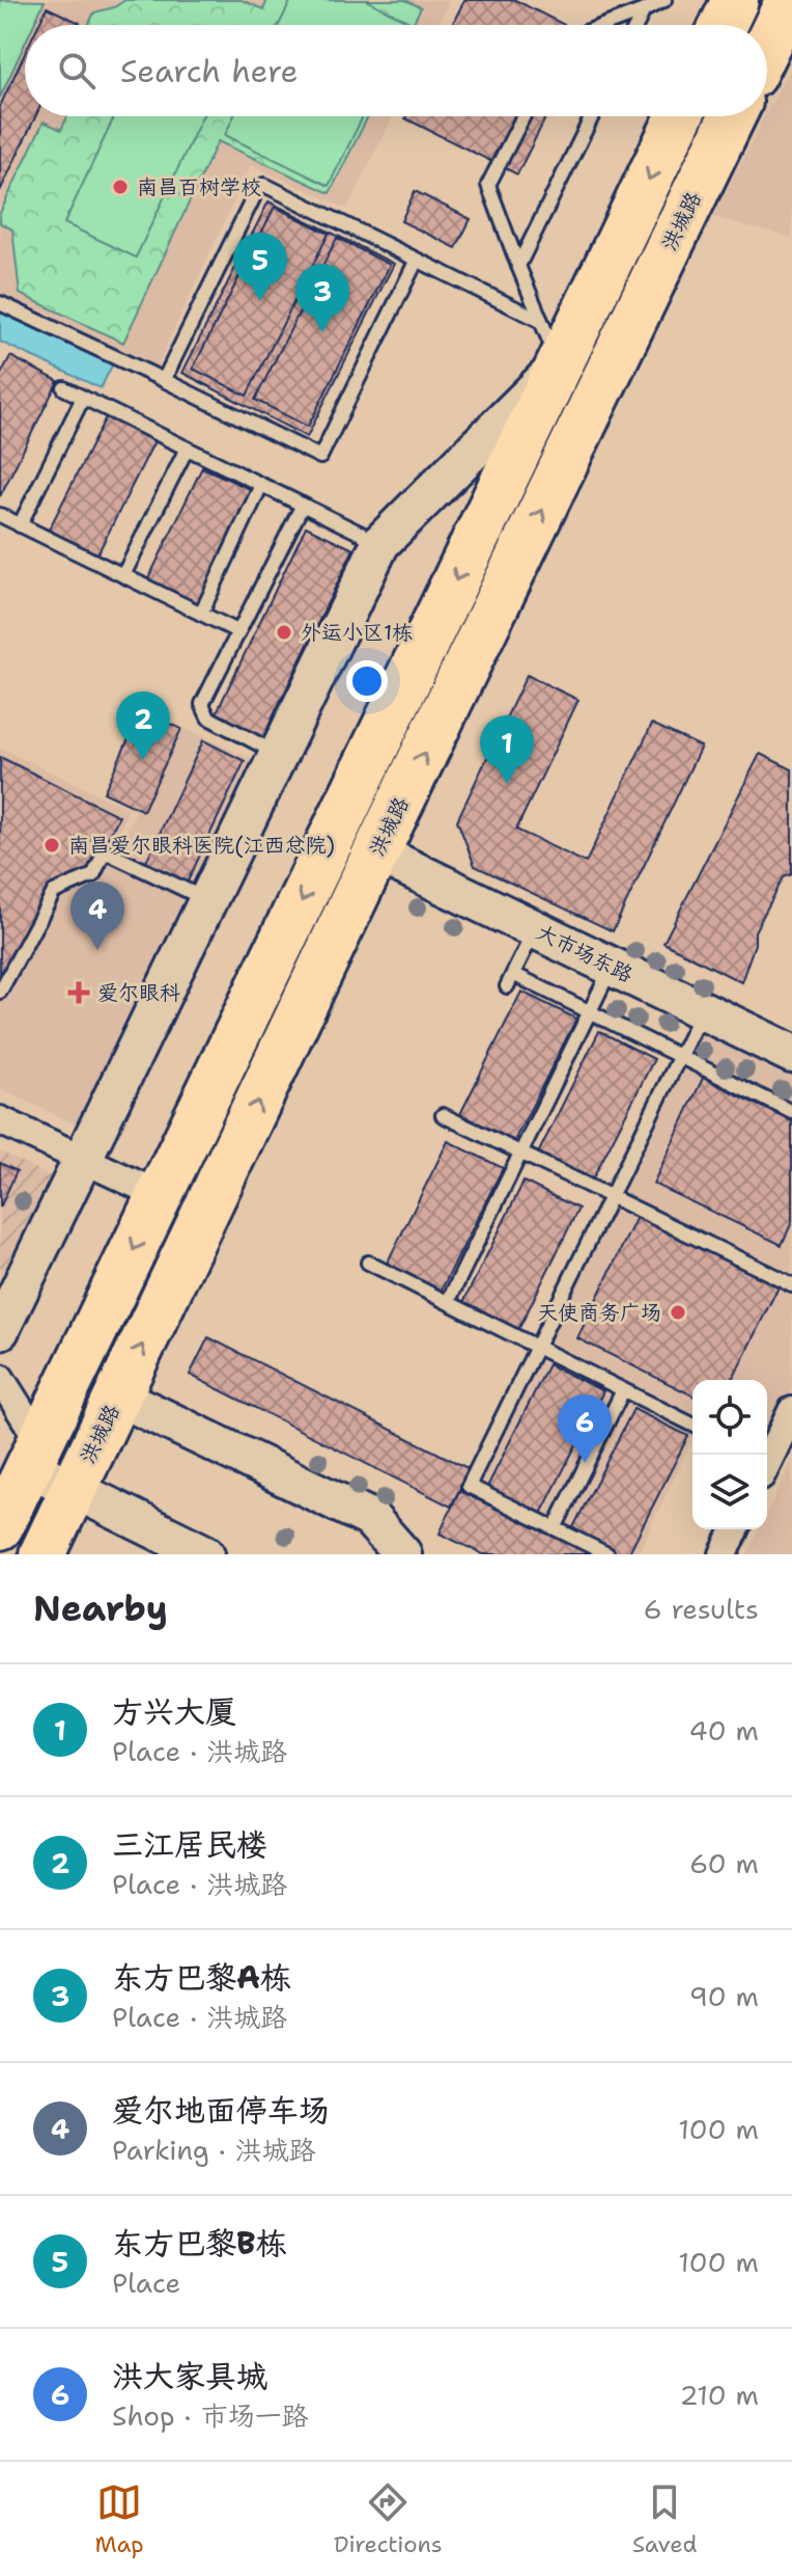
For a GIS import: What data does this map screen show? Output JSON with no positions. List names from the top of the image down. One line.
{"streets":{"highway":["洪城路"],"main road":["大市场东路"]},"crossings":[["洪城路","大市场东路"]],"places":{"other":["南昌百树学校","外运小区1栋","南昌爱尔眼科医院(江西总院)","天使商务广场"],"health":["爱尔眼科"]},"page":{"search":"Search here","pins":["5","3","2","1","4","6"],"heading":["Nearby","6 results"],"list":[{"mark":"1","name":"方兴大厦","note":"Place · 洪城路","value":"40 m"},{"mark":"2","name":"三江居民楼","note":"Place · 洪城路","value":"60 m"},{"mark":"3","name":"东方巴黎A栋","note":"Place · 洪城路","value":"90 m"},{"mark":"4","name":"爱尔地面停车场","note":"Parking · 洪城路","value":"100 m"},{"mark":"5","name":"东方巴黎B栋","note":"Place","value":"100 m"},{"mark":"6","name":"洪大家具城","note":"Shop · 市场一路","value":"210 m"}],"nav":["Map","Directions","Saved"]}}
